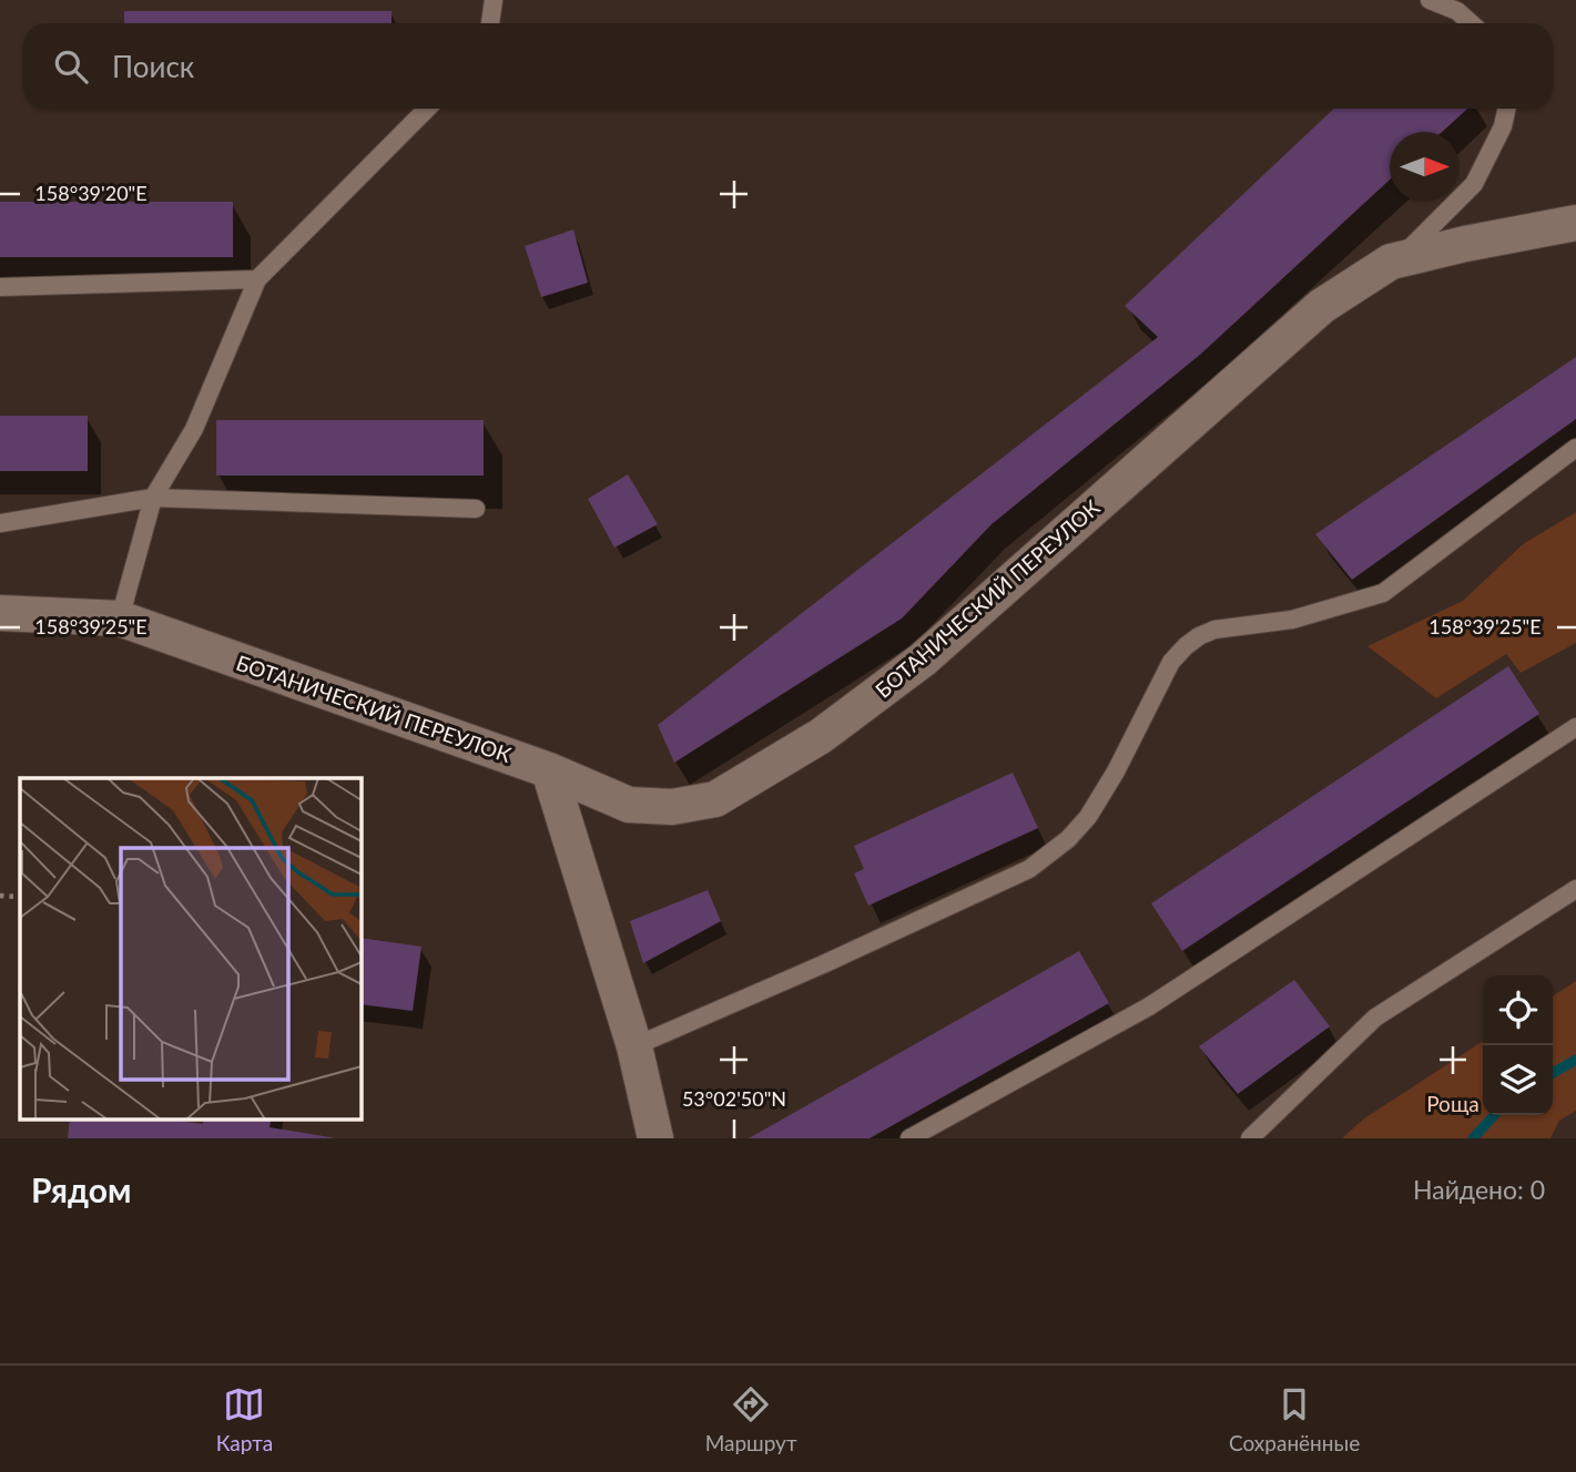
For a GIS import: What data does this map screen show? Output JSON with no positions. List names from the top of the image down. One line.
{"streets":{"street":["БОТАНИЧЕСКИЙ ПЕРЕУЛОК"]},"parks":["Роща"],"north":"right","page":{"search":"Поиск","heading":["Рядом","Найдено: 0"],"nav":["Карта","Маршрут","Сохранённые"]},"coordinates":["158°39'20\"E","158°39'25\"E","53°02'50\"N"]}
